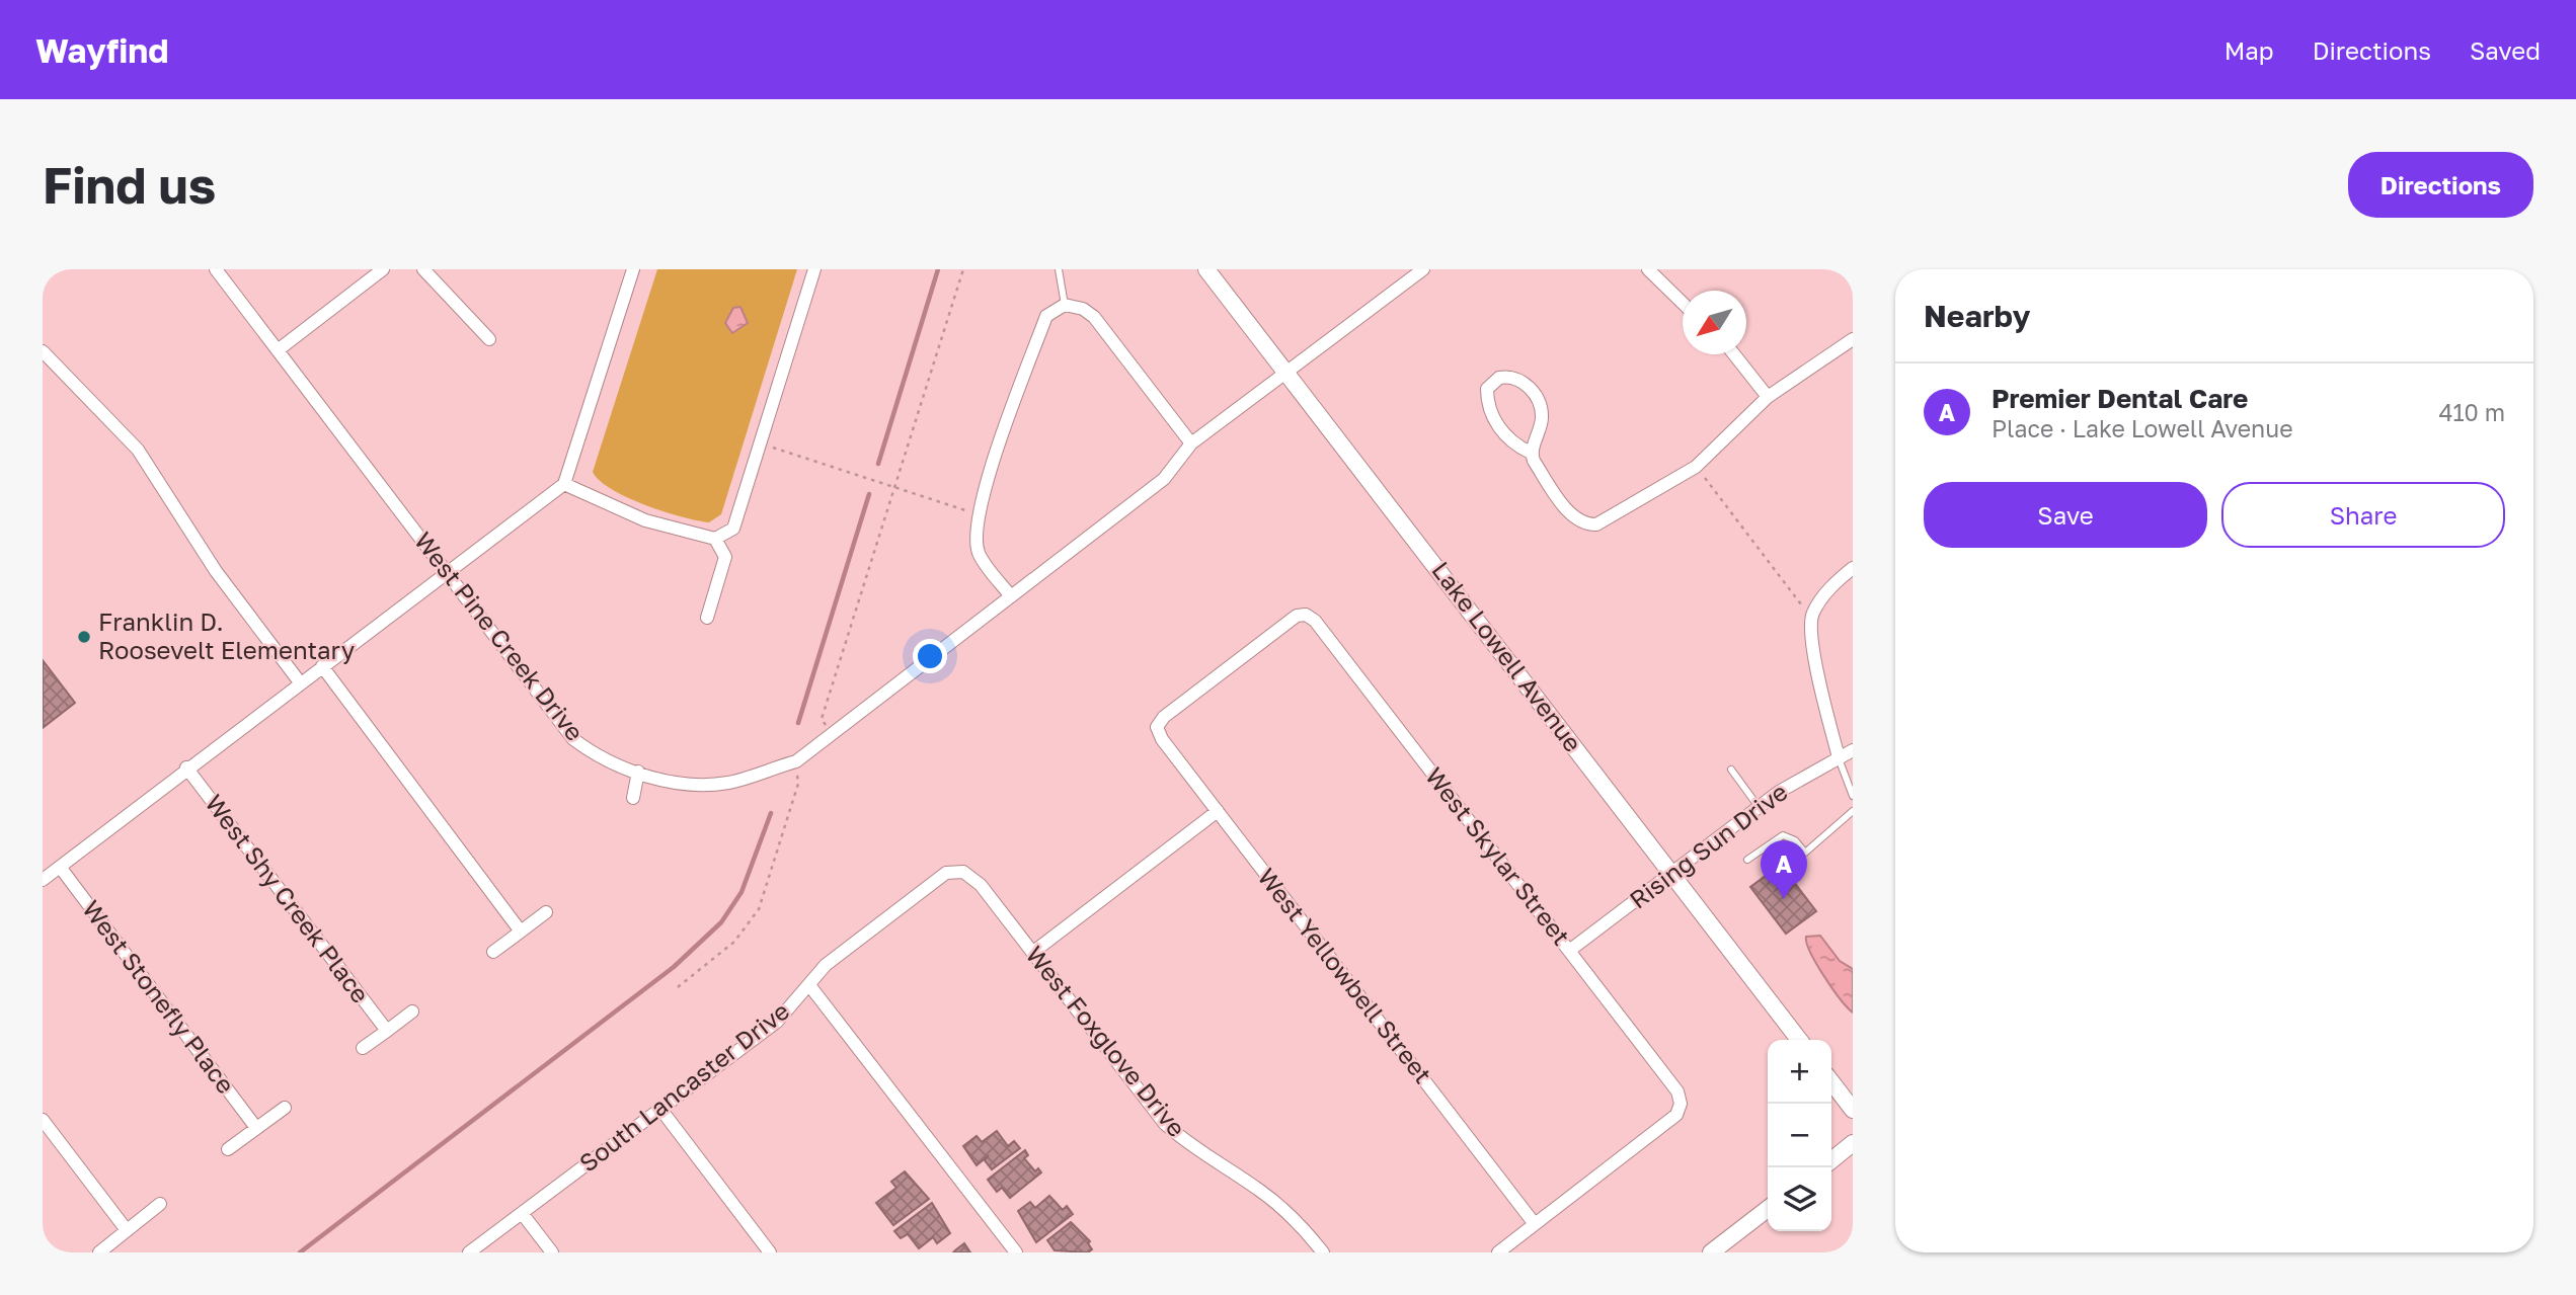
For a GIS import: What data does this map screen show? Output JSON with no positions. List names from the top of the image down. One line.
{"streets":{"main road":["Lake Lowell Avenue"],"street":["West Pine Creek Drive","Rising Sun Drive","West Skylar Street","West Shy Creek Place","West Yellowbell Street","West Stonefly Place","West Foxglove Drive","South Lancaster Drive"]},"crossings":[["West Pine Creek Drive","Lake Lowell Avenue"],["Lake Lowell Avenue","Rising Sun Drive"],["Rising Sun Drive","West Skylar Street"],["West Skylar Street","West Yellowbell Street"],["West Foxglove Drive","South Lancaster Drive"]],"places":["Franklin D. Roosevelt Elementary"],"north":"bottom left","page":{"header":"Wayfind","nav":["Map","Directions","Saved"],"buttons":["Directions",["Save","Share"]],"title":"Find us","heading":"Nearby","list":[{"mark":"A","name":"Premier Dental Care","note":"Place · Lake Lowell Avenue","value":"410 m"}],"pins":"A","map_buttons":["+","−"]}}
